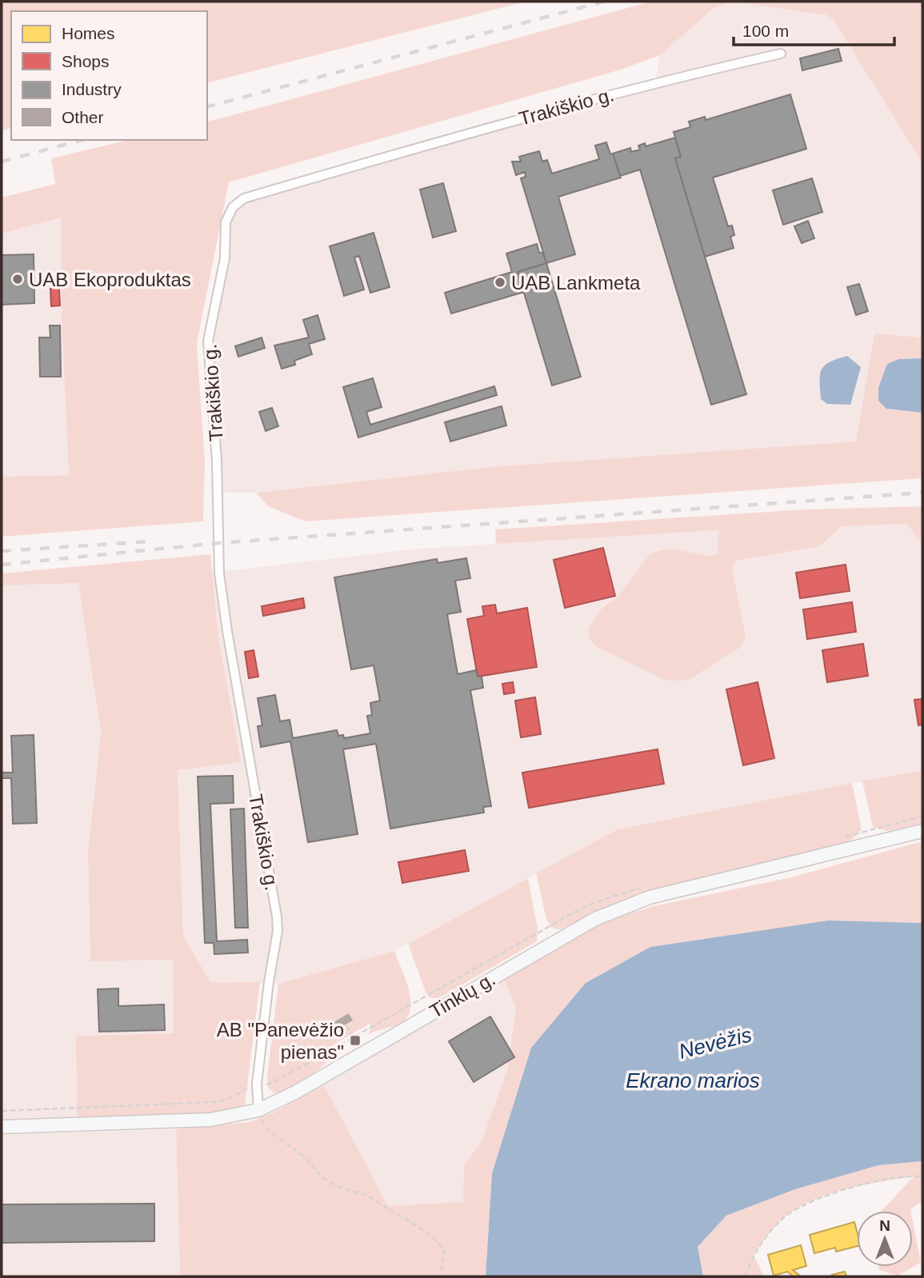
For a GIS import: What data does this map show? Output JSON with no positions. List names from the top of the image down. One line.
{"streets":{"main road":["Tinklų g."],"street":["Trakiškio g."]},"crossings":[["Trakiškio g.","Tinklų g."]],"water":["Nevėžis","Ekrano marios"],"places":{"other":["UAB Ekoproduktas","UAB Lankmeta"],"transit":["AB \"Panevėžio pienas\""]},"legend":["Homes","Shops","Industry","Other"],"scale_bar":"100 m","north":"top"}
